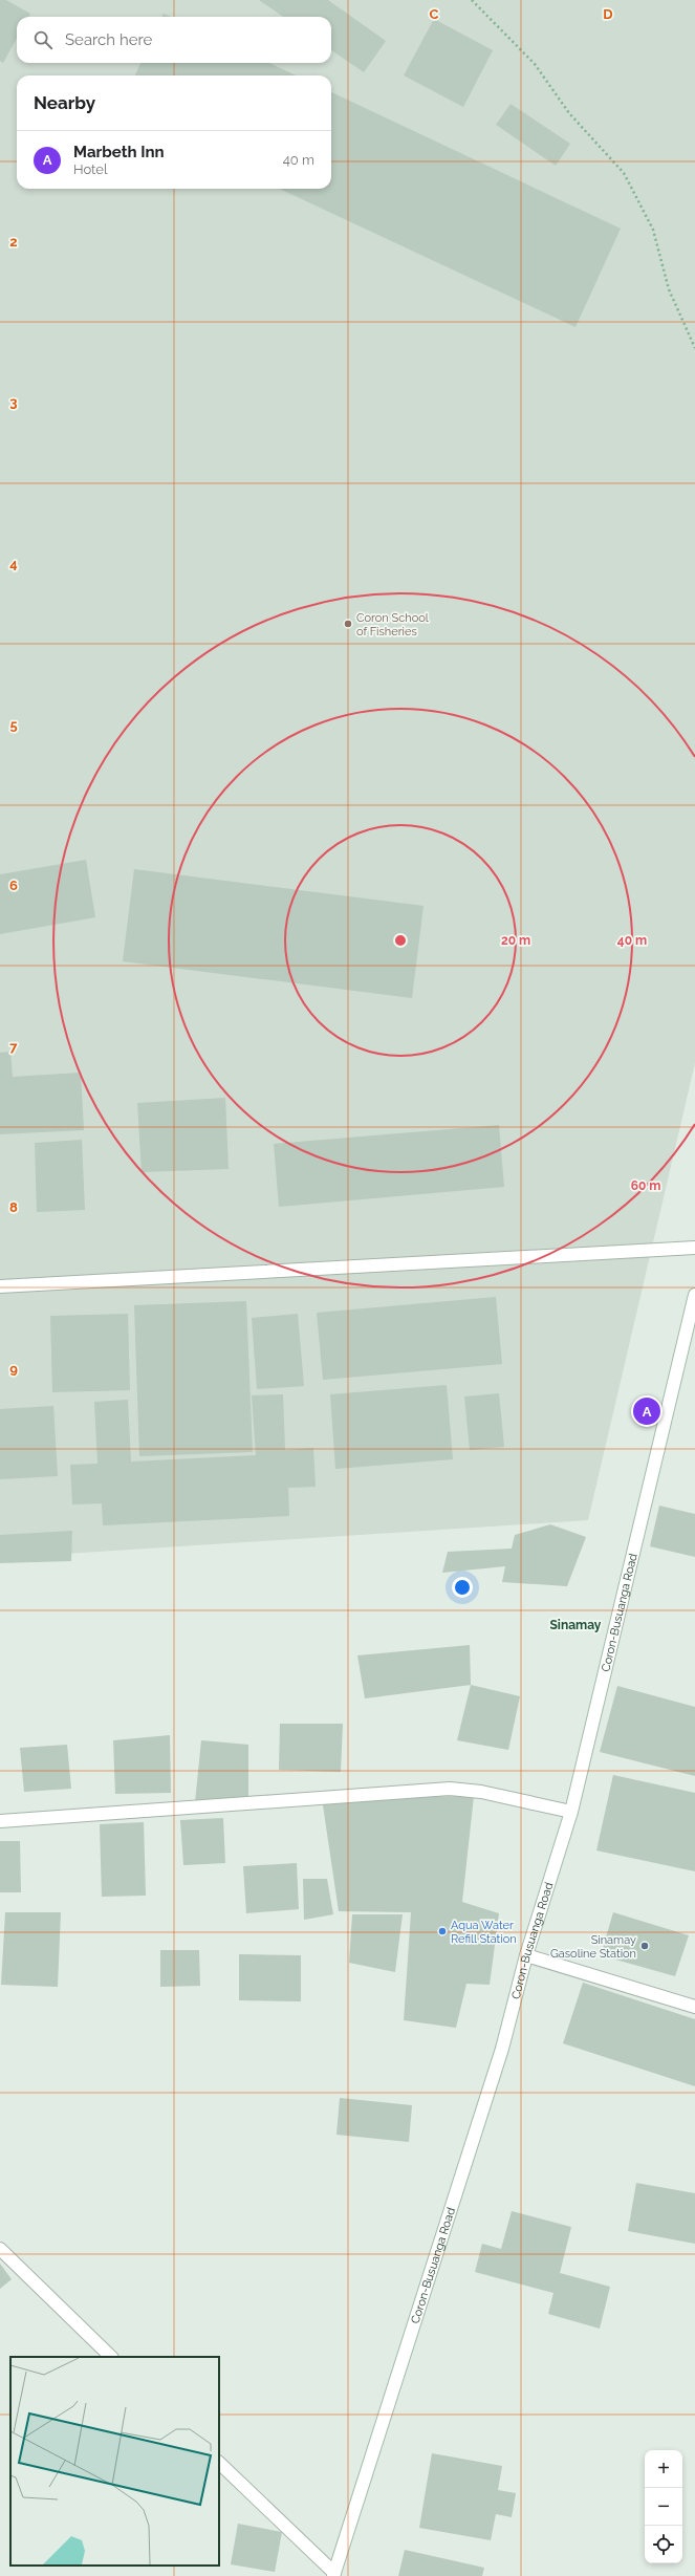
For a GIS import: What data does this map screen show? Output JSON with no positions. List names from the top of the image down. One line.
{"streets":{"main road":["Coron-Busuanga Road"]},"districts":["Sinamay"],"places":["Coron School of Fisheries","Aqua Water Refill Station","Sinamay Gasoline Station"],"page":{"search":"Search here","heading":"Nearby","list":[{"mark":"A","name":"Marbeth Inn","note":"Hotel","value":"40 m"}],"pins":"A","map_buttons":["+","−"]},"grid":{"columns":["C","D"],"rows":["2","3","4","5","6","7","8","9"]},"rings":["20 m","40 m","60 m"]}
